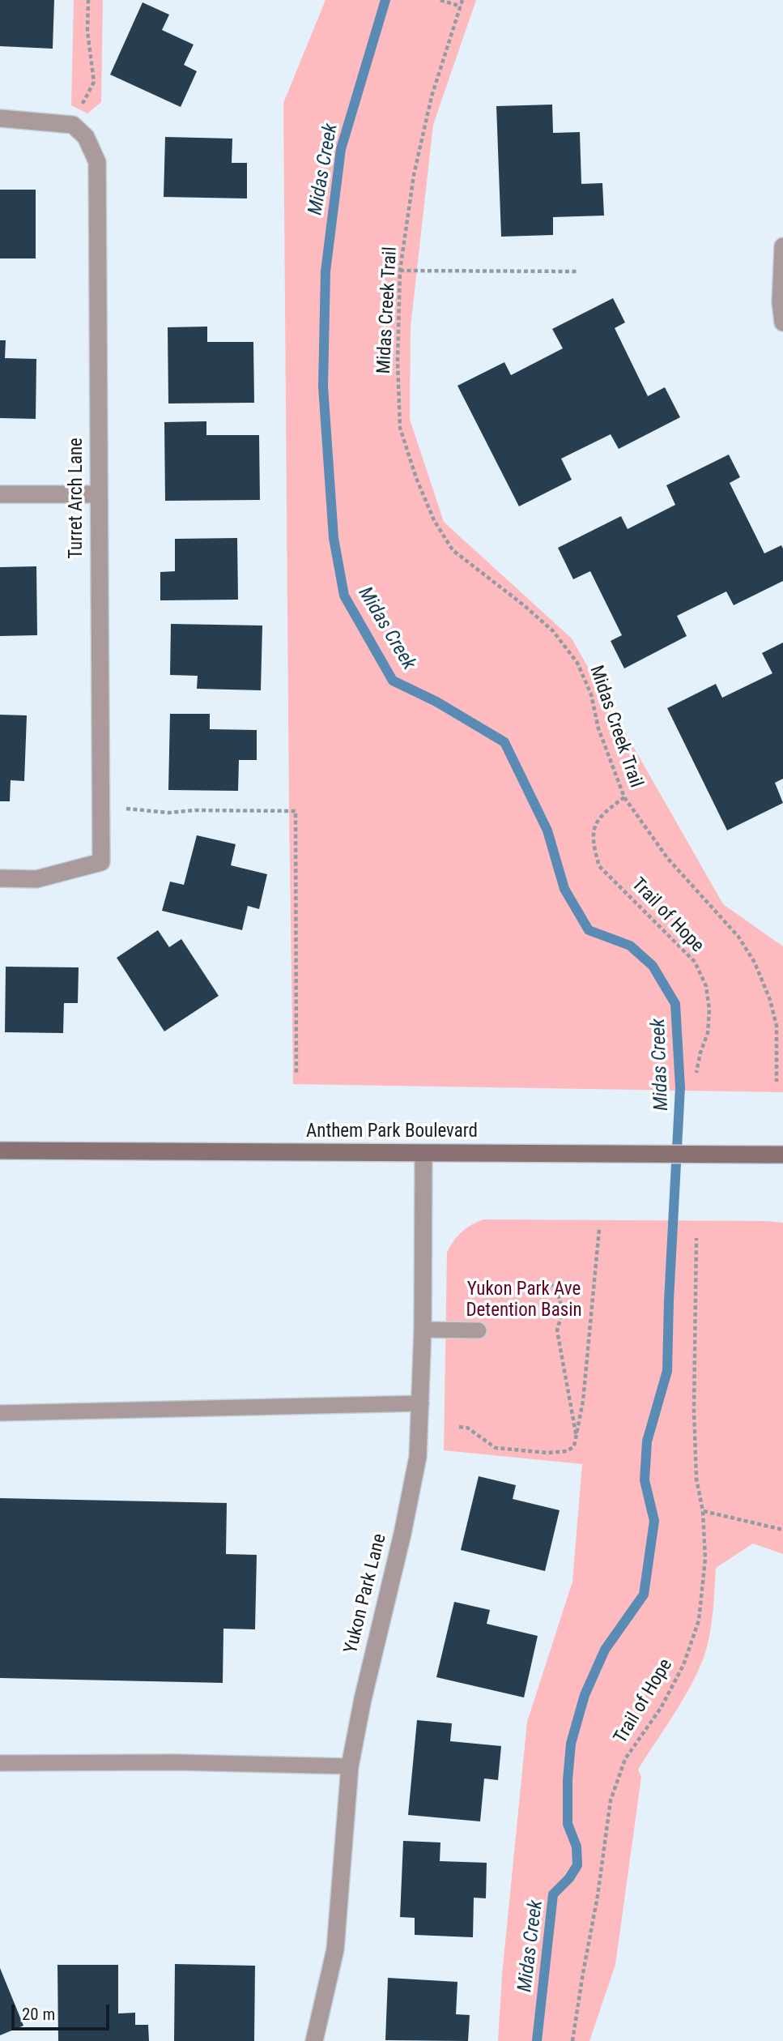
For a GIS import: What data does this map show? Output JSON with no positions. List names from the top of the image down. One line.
{"streets":{"main road":["Anthem Park Boulevard"],"street":["Turret Arch Lane","Yukon Park Lane"],"path":["Midas Creek Trail","Trail of Hope"]},"crossings":[["Midas Creek Trail","Trail of Hope"],["Anthem Park Boulevard","Yukon Park Lane"]],"water":["Midas Creek"],"parks":["Yukon Park Ave Detention Basin"],"scale_bar":"20 m"}
